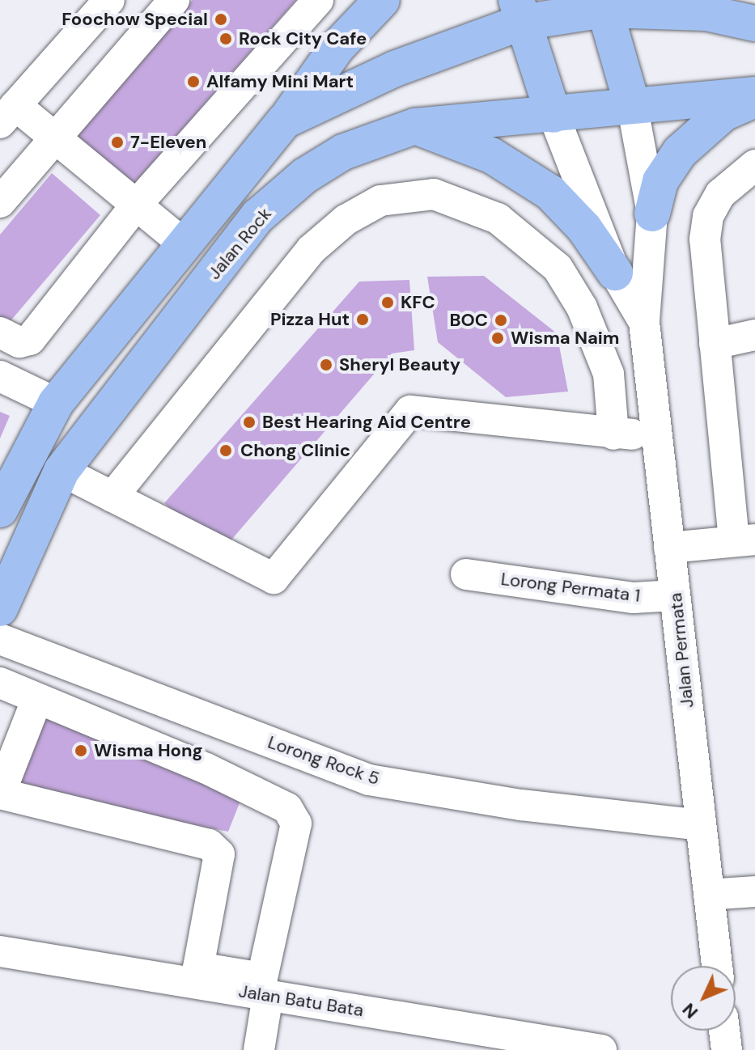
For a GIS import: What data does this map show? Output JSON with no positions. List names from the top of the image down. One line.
{"streets":{"main road":["Jalan Rock"],"street":["Lorong Permata 1","Jalan Permata","Lorong Rock 5","Jalan Batu Bata"]},"crossings":[["Lorong Permata 1","Jalan Permata"],["Jalan Permata","Lorong Rock 5"]],"places":["Foochow Special","Rock City Cafe","Alfamy Mini Mart","7-Eleven","KFC","Pizza Hut","BOC","Wisma Naim","Sheryl Beauty","Best Hearing Aid Centre","Chong Clinic","Wisma Hong"],"north":"bottom left"}
